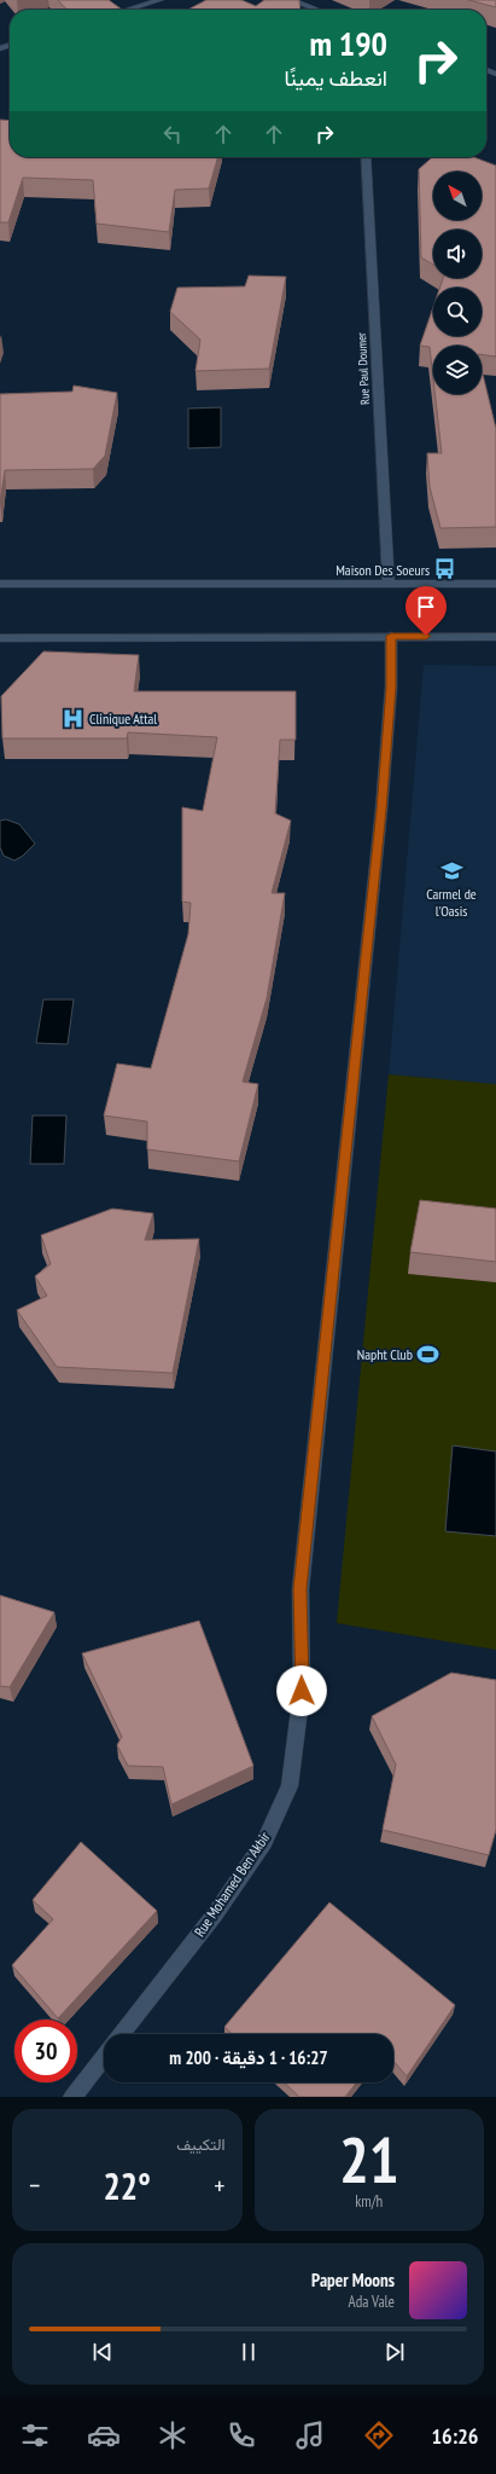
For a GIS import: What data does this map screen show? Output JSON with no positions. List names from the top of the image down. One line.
{"streets":{"street":["Rue Paul Doumer","Rue Mohamed Ben Akbir"]},"places":{"bus stop":["Maison Des Soeurs"],"hospital":["Clinique Attal"],"school or university":["Carmel de l'Oasis"],"sports":["Napht Club"]},"north":"top left","page":{"turn":["190 m","انعطف يمينًا"],"limit":"30","trip":"16:27 · 1 دقيقة · 200 m","tile":[["21","km/h"],"التكييف"],"heat":["−","22°","+"],"song":["Paper Moons","Ada Vale"],"tabs":"16:26"}}
